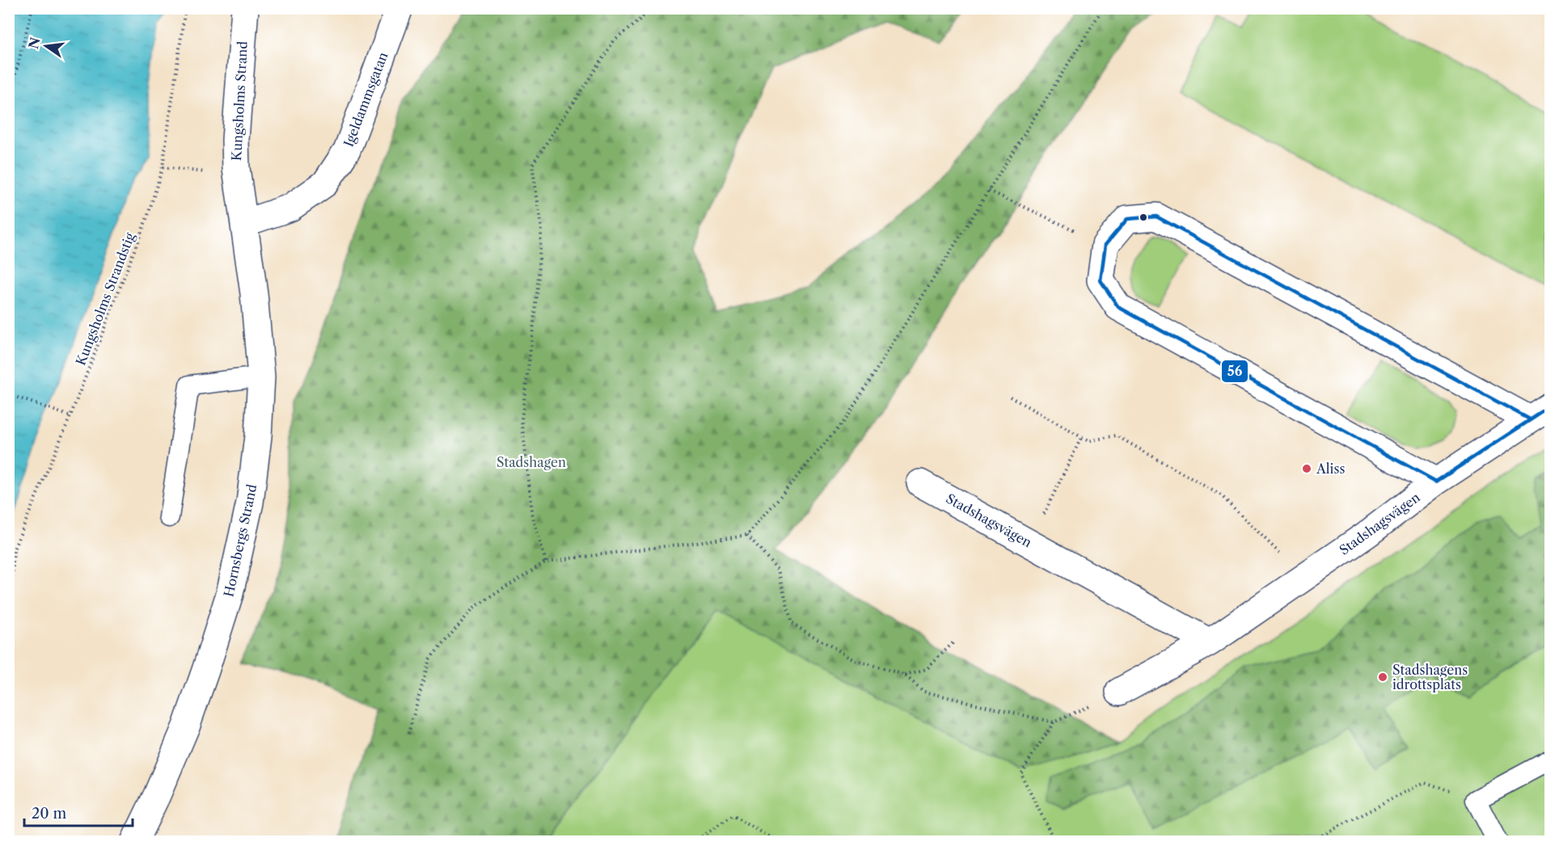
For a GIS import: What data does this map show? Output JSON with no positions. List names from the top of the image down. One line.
{"streets":{"street":["Igeldammsgatan","Kungsholms Strand","Stadshagsvägen","Hornsbergs Strand"],"path":["Kungsholms Strandstig"]},"crossings":[["Igeldammsgatan","Kungsholms Strand"],["Igeldammsgatan","Hornsbergs Strand"],["Kungsholms Strand","Hornsbergs Strand"]],"parks":["Stadshagen"],"places":["Aliss","Stadshagens idrottsplats"],"lines":["transit line 56"],"scale_bar":"20 m","north":"left"}
